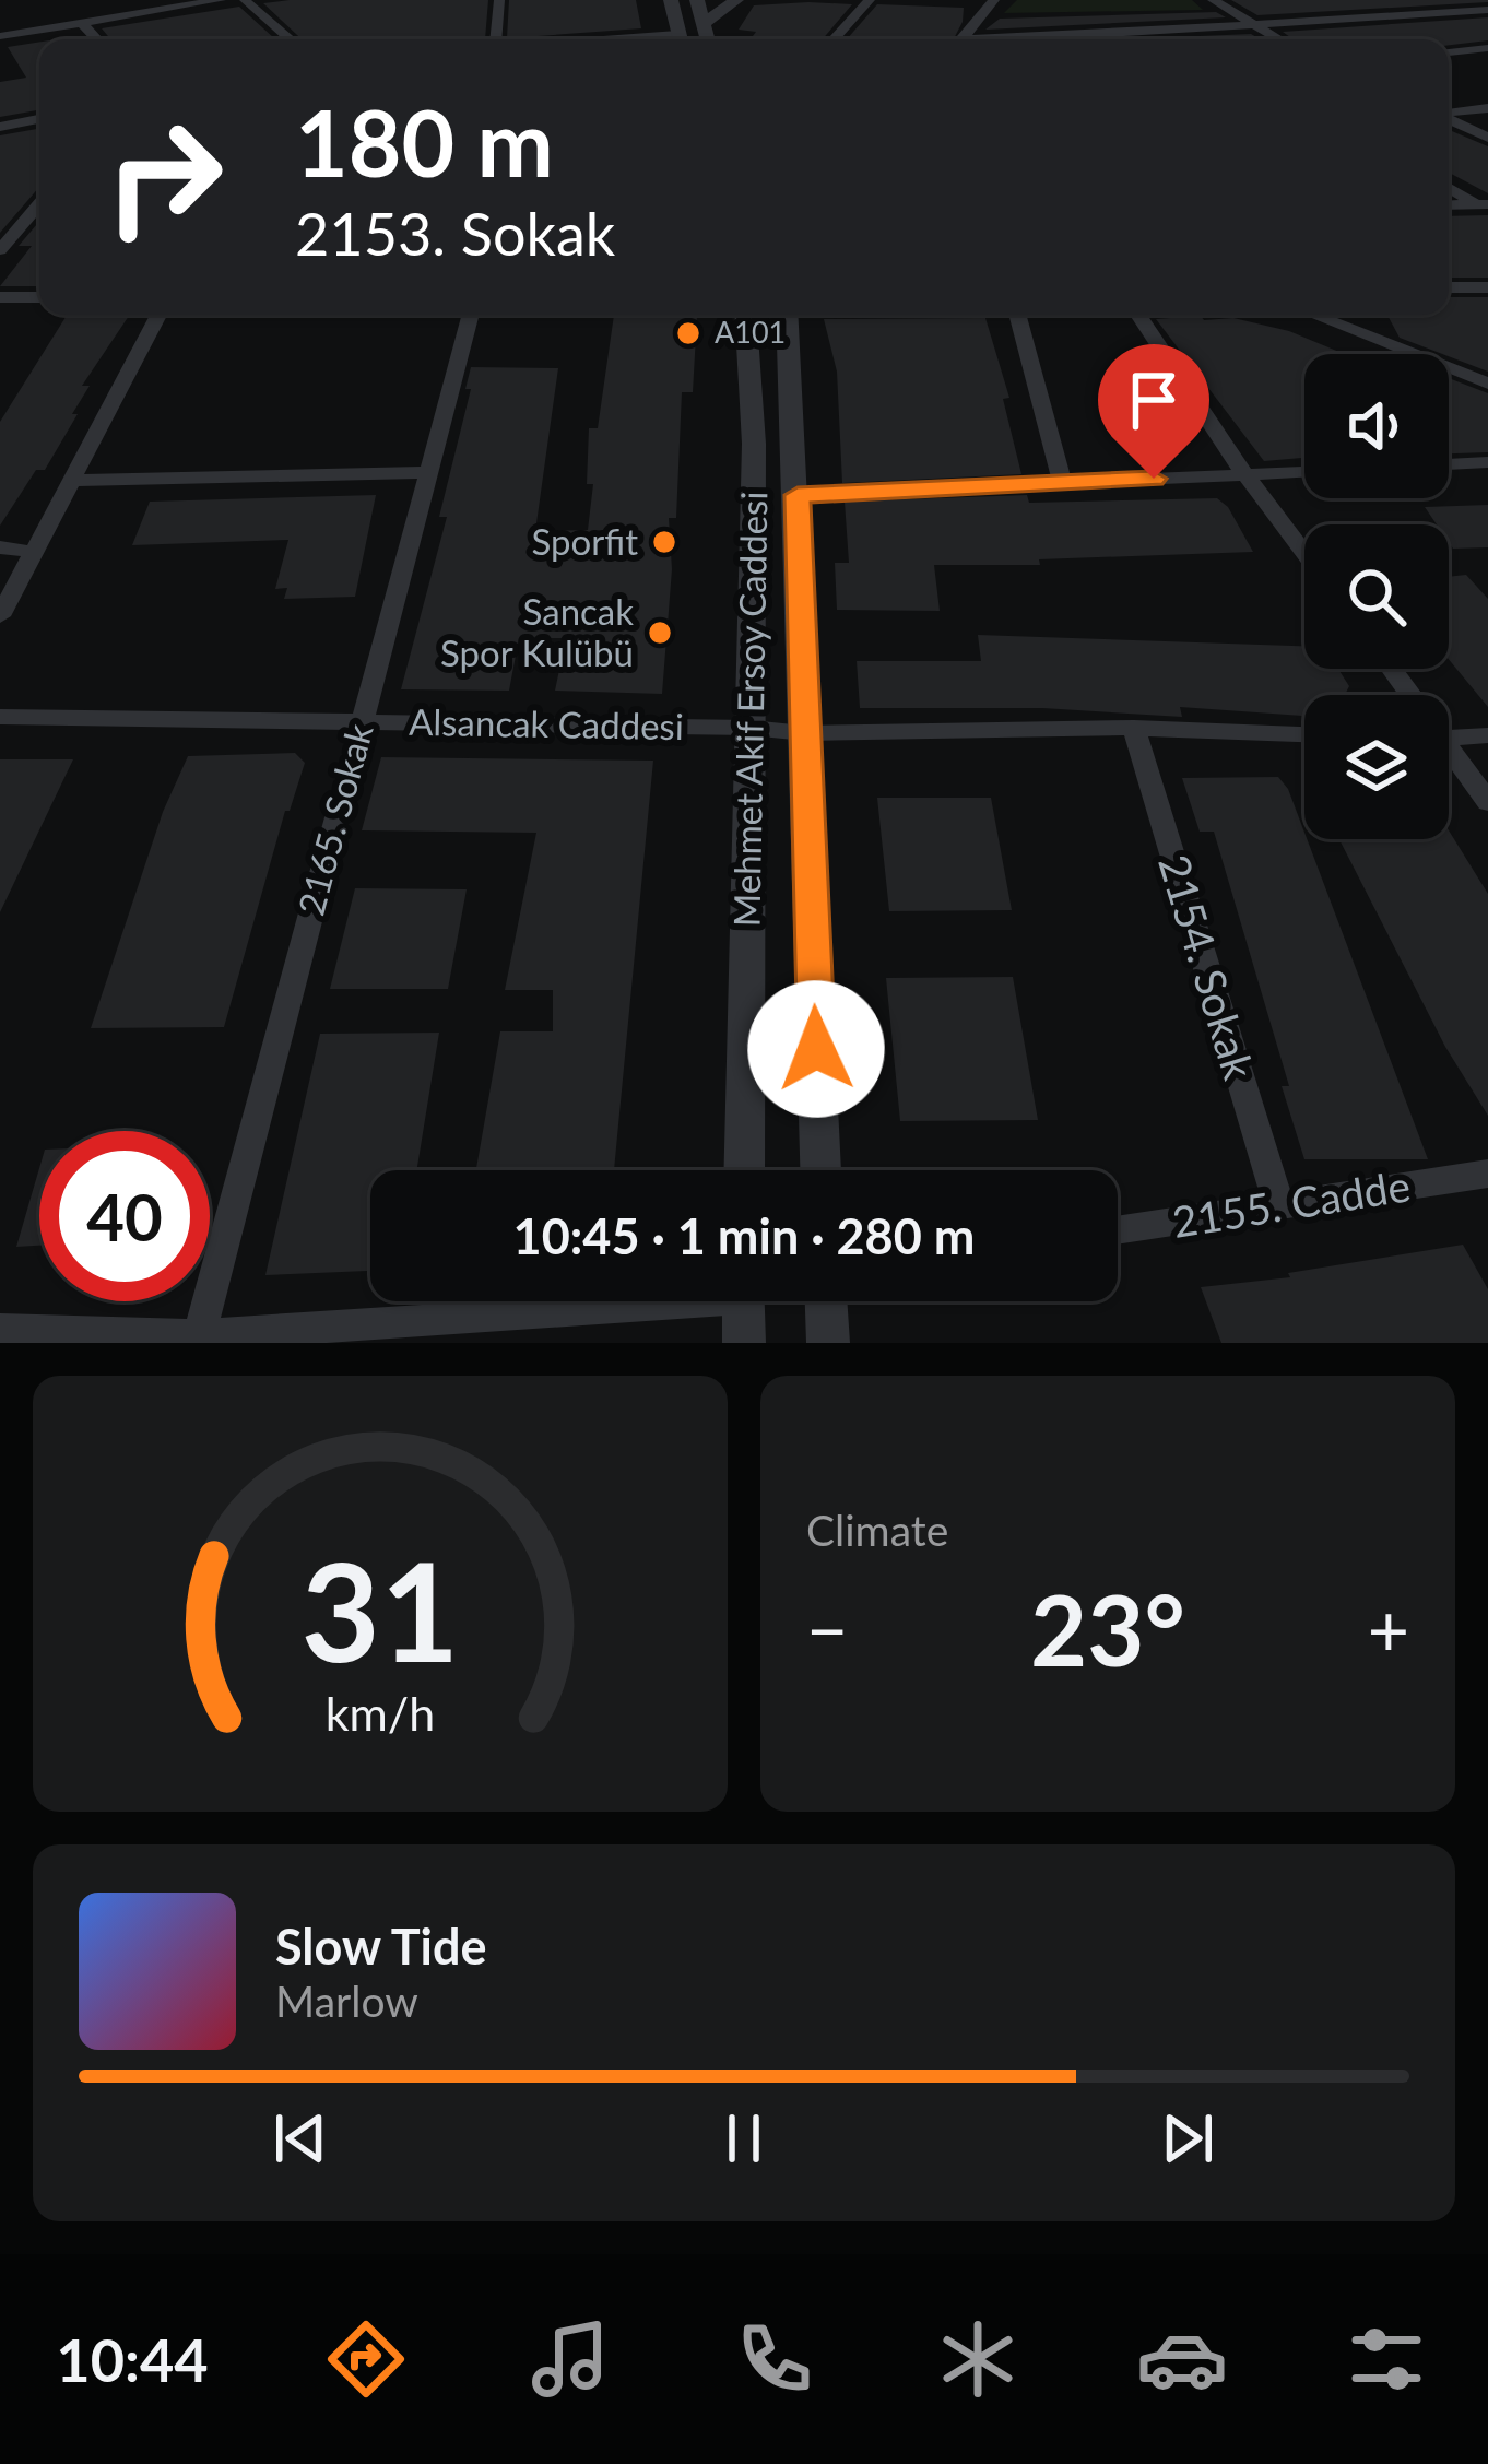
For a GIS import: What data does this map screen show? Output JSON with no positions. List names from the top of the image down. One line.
{"streets":{"street":["Mehmet Akif Ersoy Caddesi","Alsancak Caddesi","2165. Sokak","2154. Sokak","2155. Cadde"]},"crossings":[["Mehmet Akif Ersoy Caddesi","Alsancak Caddesi"],["Alsancak Caddesi","2165. Sokak"],["Alsancak Caddesi","2154. Sokak"],["2154. Sokak","2155. Cadde"]],"places":["A101","Sporfit","Sancak Spor Kulübü"],"page":{"turn":["180 m","2153. Sokak"],"limit":"40","trip":"10:45 · 1 min · 280 m","tile":"Climate","heat":["−","23°","+"],"song":["Slow Tide","Marlow"],"tabs":"10:44","gauge":["31","km/h"]}}
